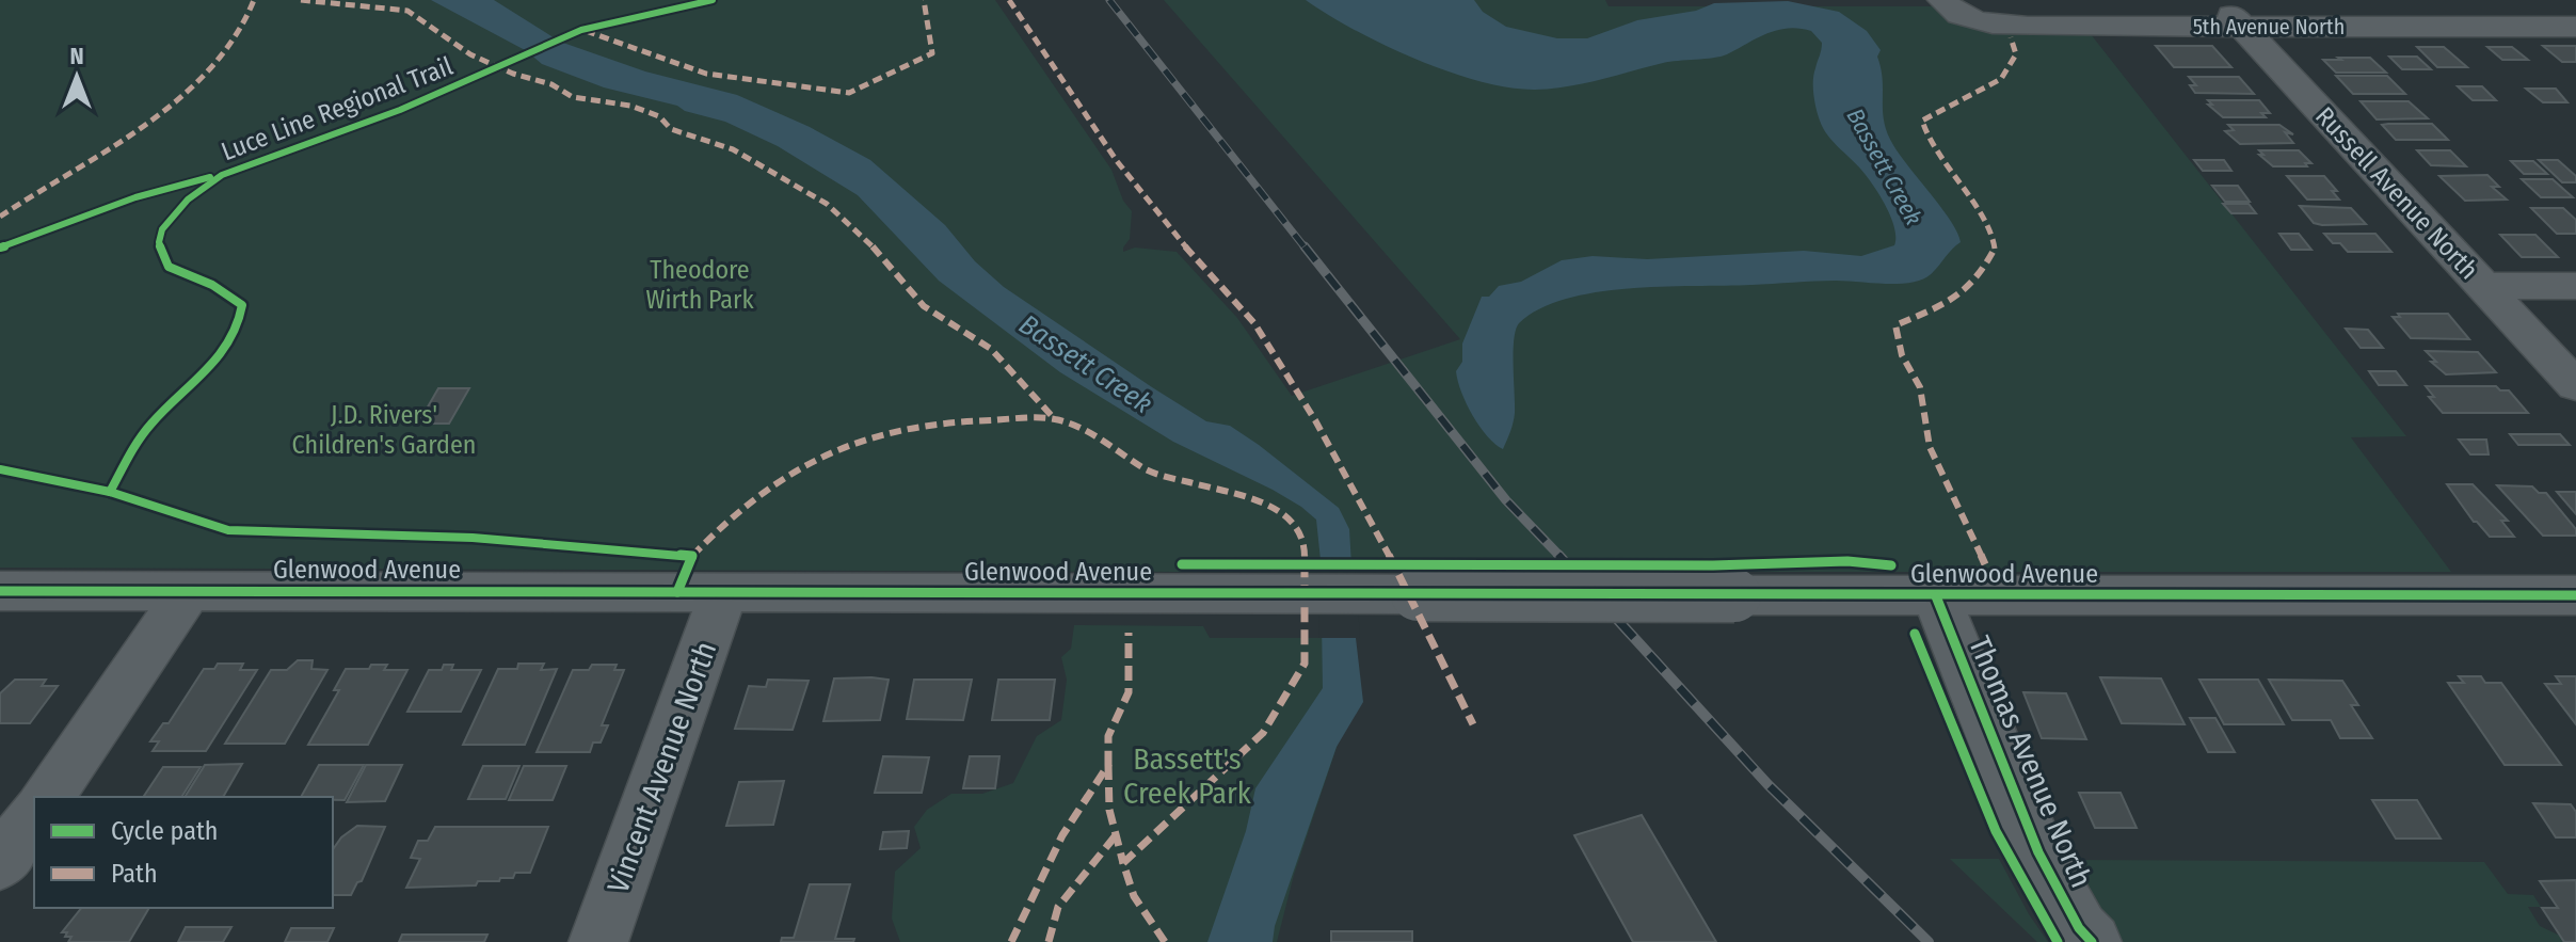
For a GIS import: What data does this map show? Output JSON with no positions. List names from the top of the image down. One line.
{"streets":{"street":["5th Avenue North","Russell Avenue North","Glenwood Avenue","Thomas Avenue North","Vincent Avenue North"],"cycle path":["Luce Line Regional Trail"]},"crossings":[["5th Avenue North","Russell Avenue North"],["Glenwood Avenue","Thomas Avenue North"],["Glenwood Avenue","Vincent Avenue North"]],"water":["Bassett Creek"],"parks":["Theodore Wirth Park","J.D. Rivers' Children's Garden","Bassett's Creek Park"],"legend":["Cycle path","Path"],"north":"top"}
